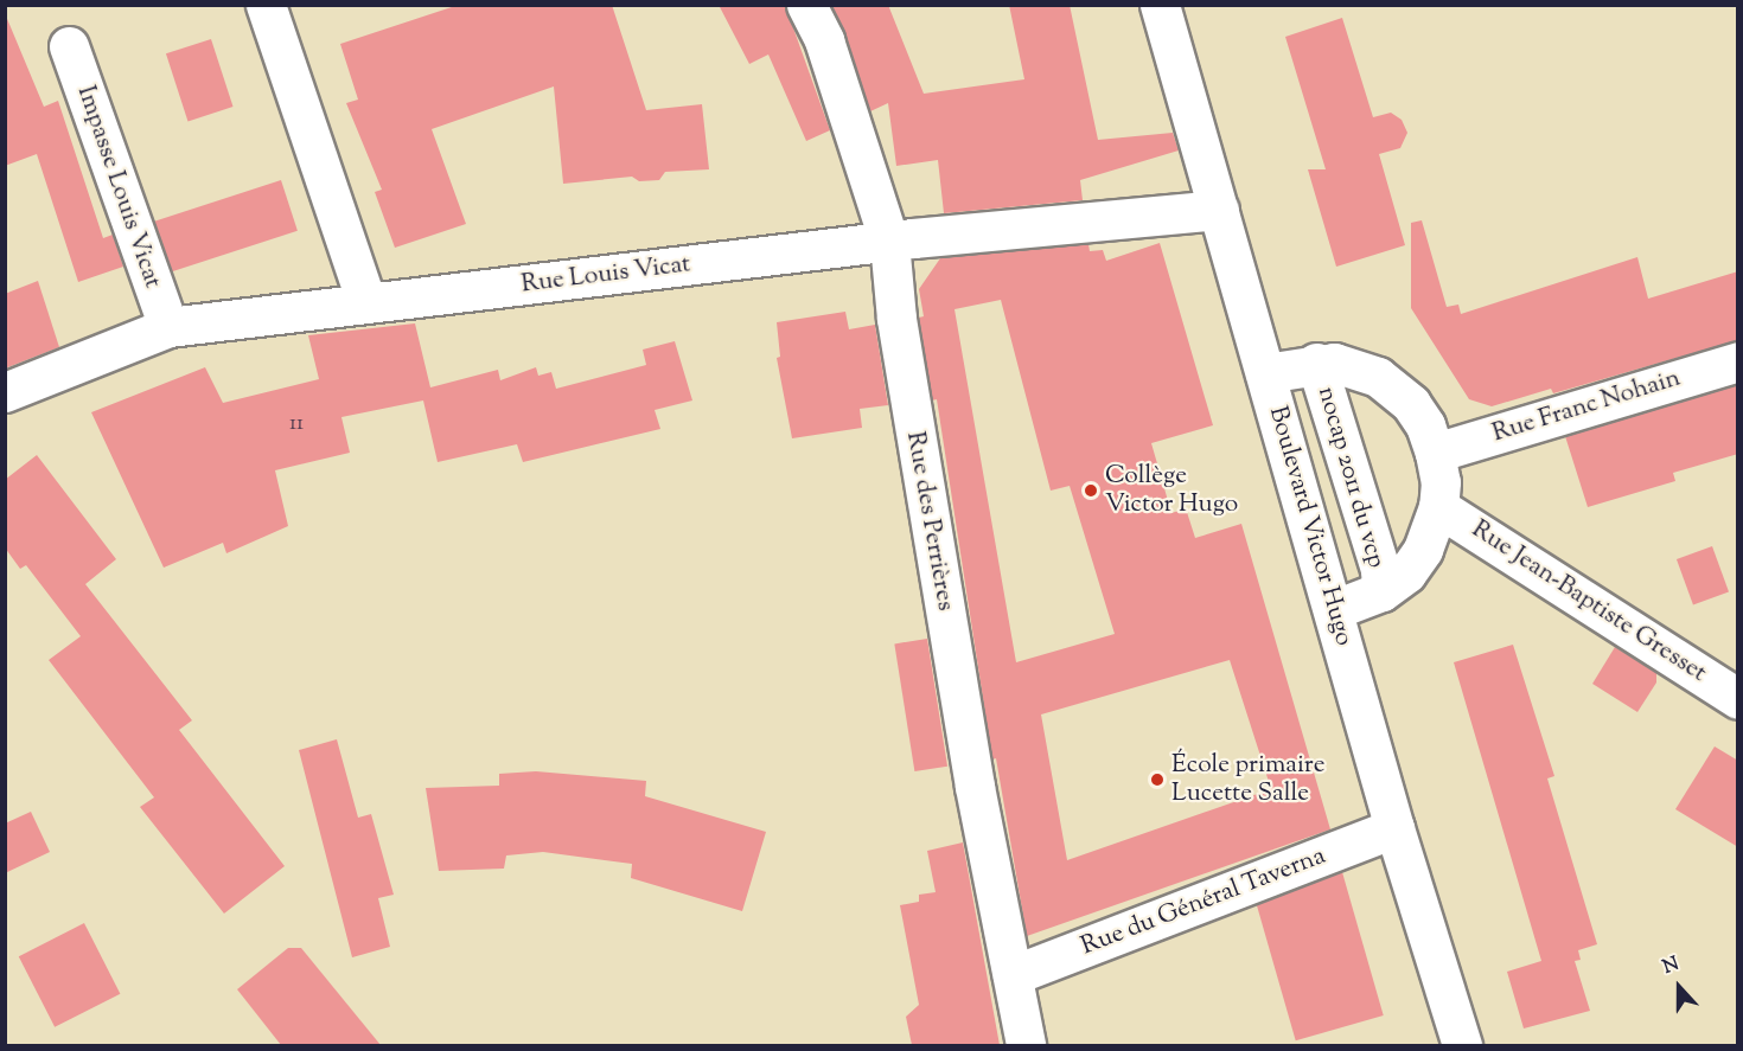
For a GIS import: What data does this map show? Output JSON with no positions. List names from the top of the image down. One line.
{"streets":{"street":["Impasse Louis Vicat","Rue Louis Vicat","Rue Franc Nohain","nocap 2011 du vcp","Rue des Perrières","Boulevard Victor Hugo","Rue Jean-Baptiste Gresset","Rue du Général Taverna"]},"crossings":[["Impasse Louis Vicat","Rue Louis Vicat"],["Rue Louis Vicat","Rue des Perrières"],["Rue Louis Vicat","Boulevard Victor Hugo"],["Rue des Perrières","Rue du Général Taverna"],["Boulevard Victor Hugo","Rue du Général Taverna"]],"places":["Collège Victor Hugo","École primaire Lucette Salle"],"house_numbers":["11"],"north":"top"}
